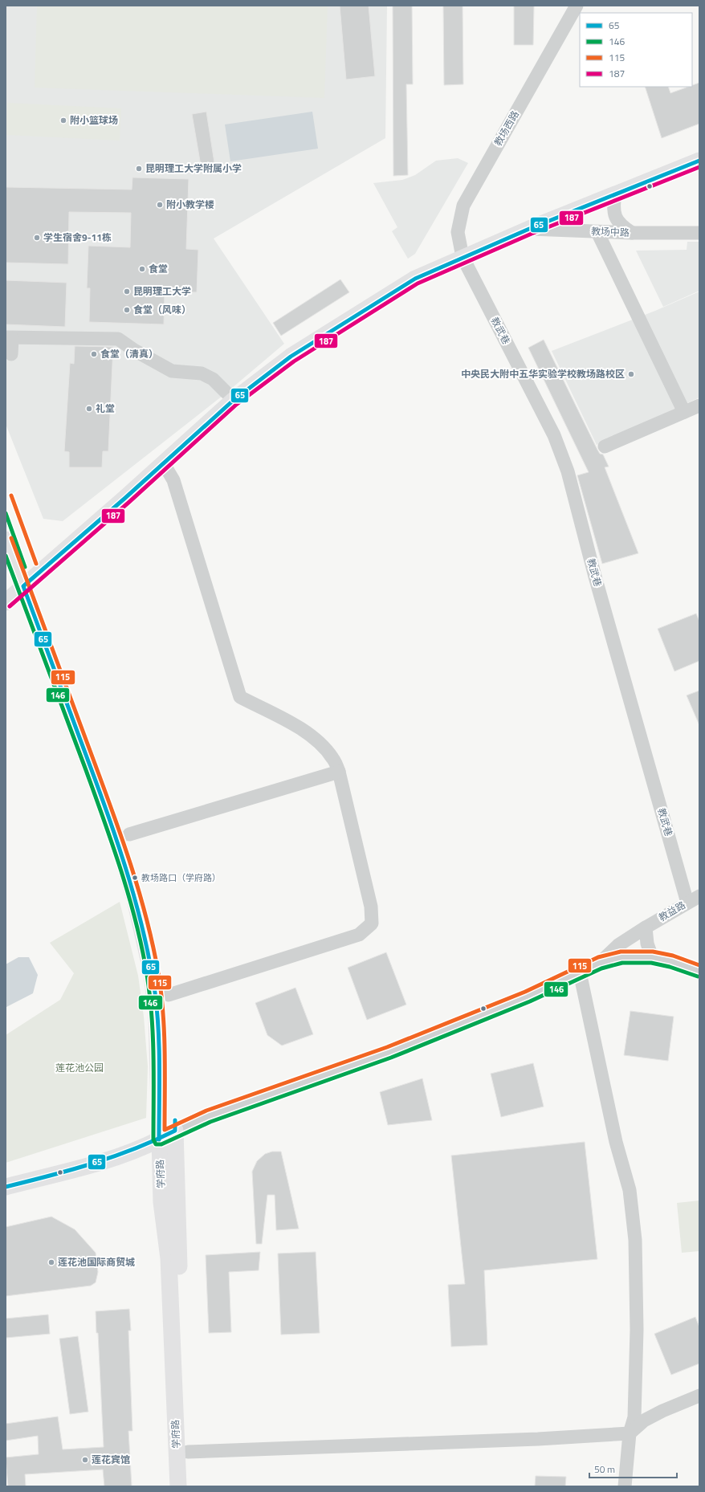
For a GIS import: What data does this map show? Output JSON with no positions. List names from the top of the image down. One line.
{"streets":{"main road":["教场中路","学府路"],"street":["教场西路","教武巷","教益路"]},"crossings":[["教场西路","教场中路"],["教场西路","教武巷"],["教场中路","教武巷"],["教场中路","学府路"],["教武巷","教益路"]],"parks":["莲花池公园"],"places":["附小篮球场","昆明理工大学附属小学","附小教学楼","学生宿舍9-11栋","食堂","昆明理工大学","食堂（风味）","食堂（清真）","中央民大附中五华实验学校教场路校区","礼堂","教场路口（学府路）","莲花池国际商贸城","莲花宾馆"],"lines":["transit line 65","transit line 187","transit line 115","transit line 146"],"legend":["65","146","115","187"],"scale_bar":"50 m"}
